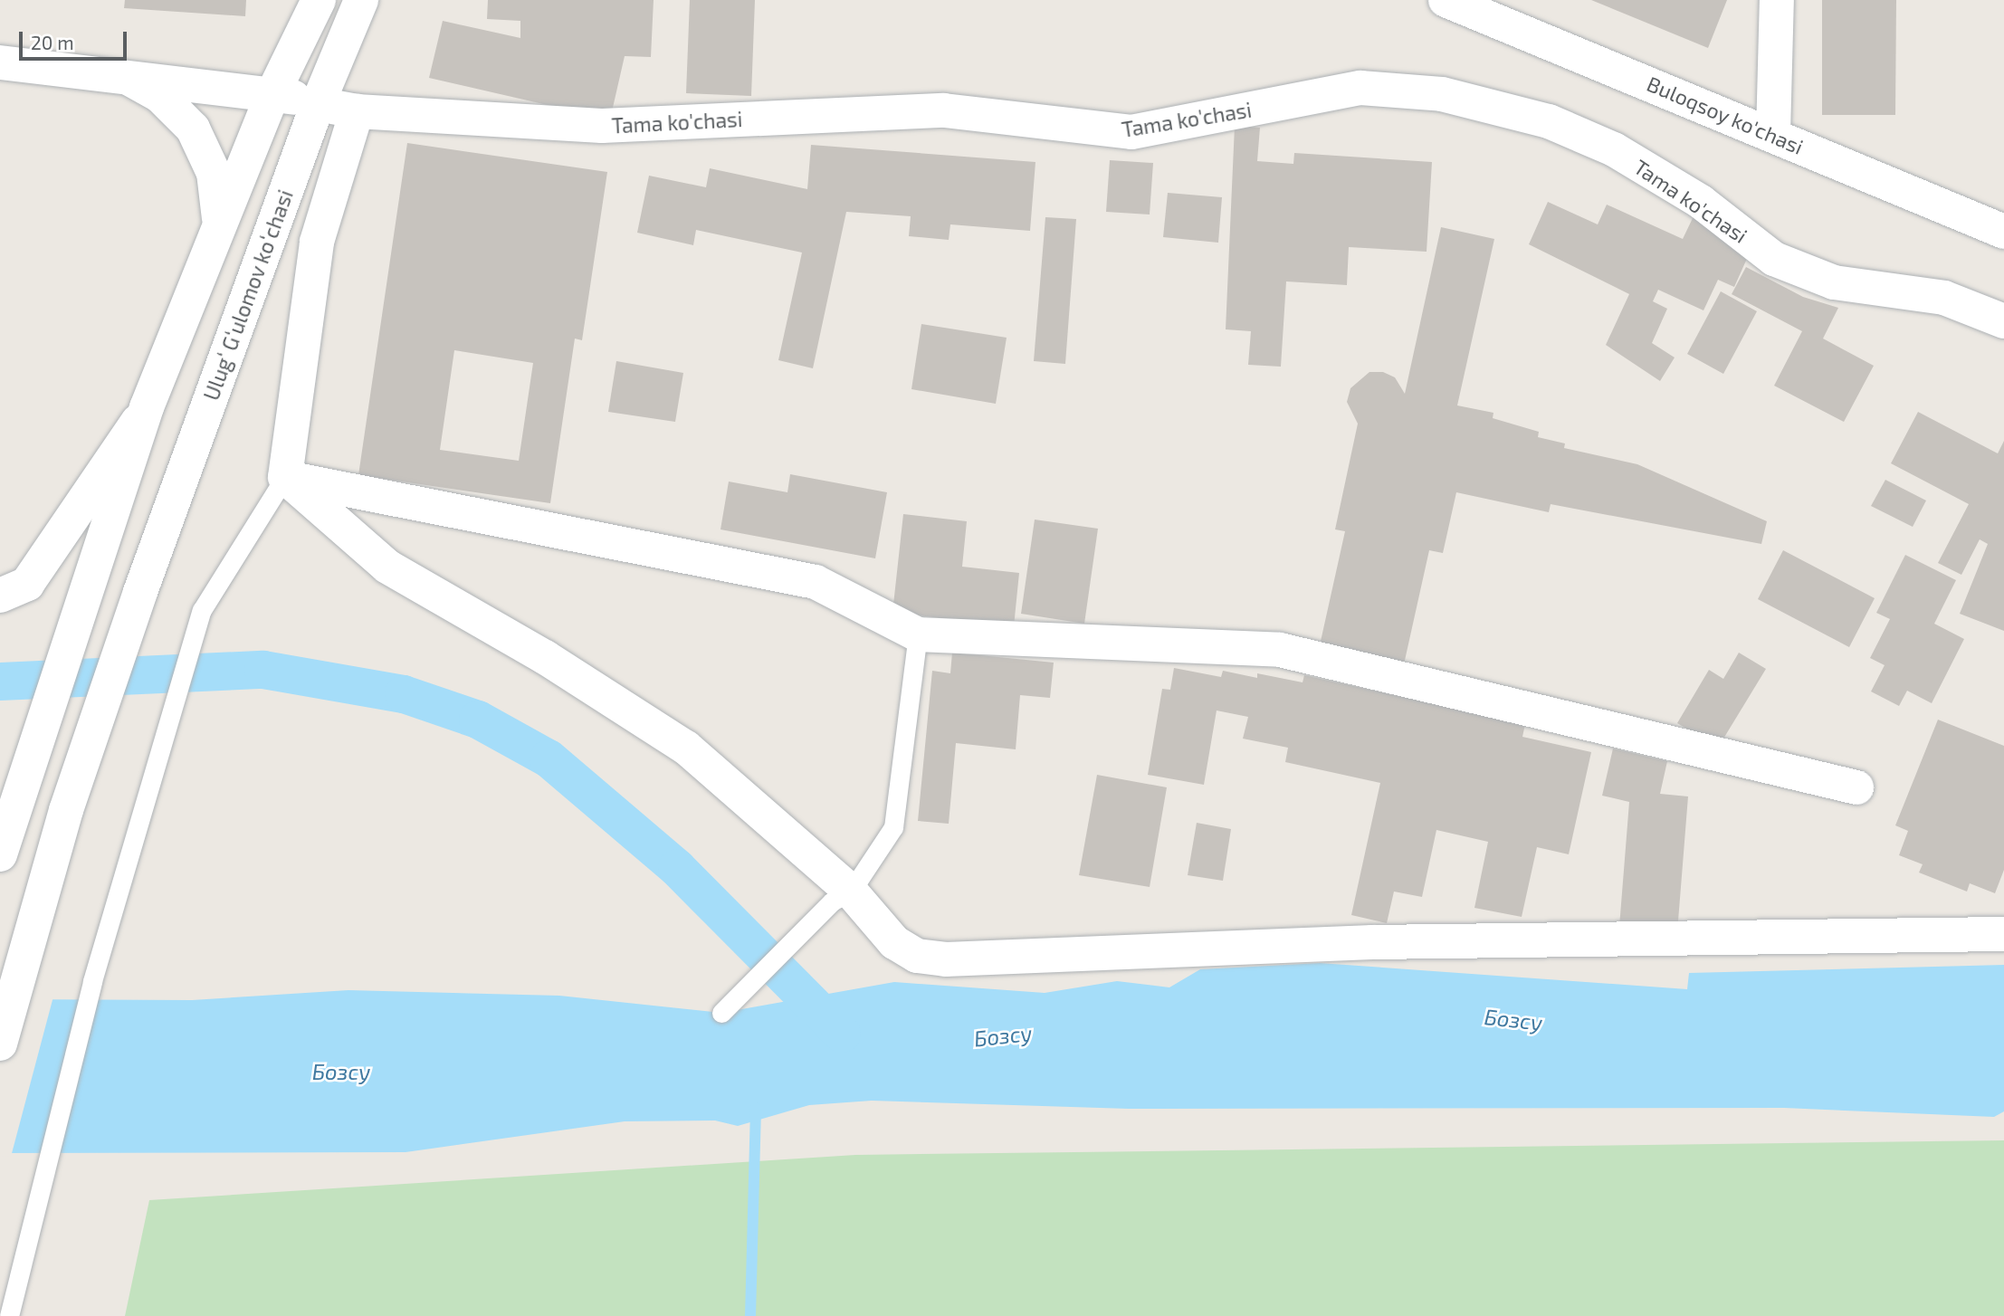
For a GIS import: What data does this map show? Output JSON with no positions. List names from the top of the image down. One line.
{"streets":{"street":["Buloqsoy ko'chasi","Tama ko'chasi","Ulugʻ Gʻulomov koʻchasi"]},"crossings":[["Tama ko'chasi","Ulugʻ Gʻulomov koʻchasi"]],"water":["Бозсу"],"scale_bar":"20 m"}
